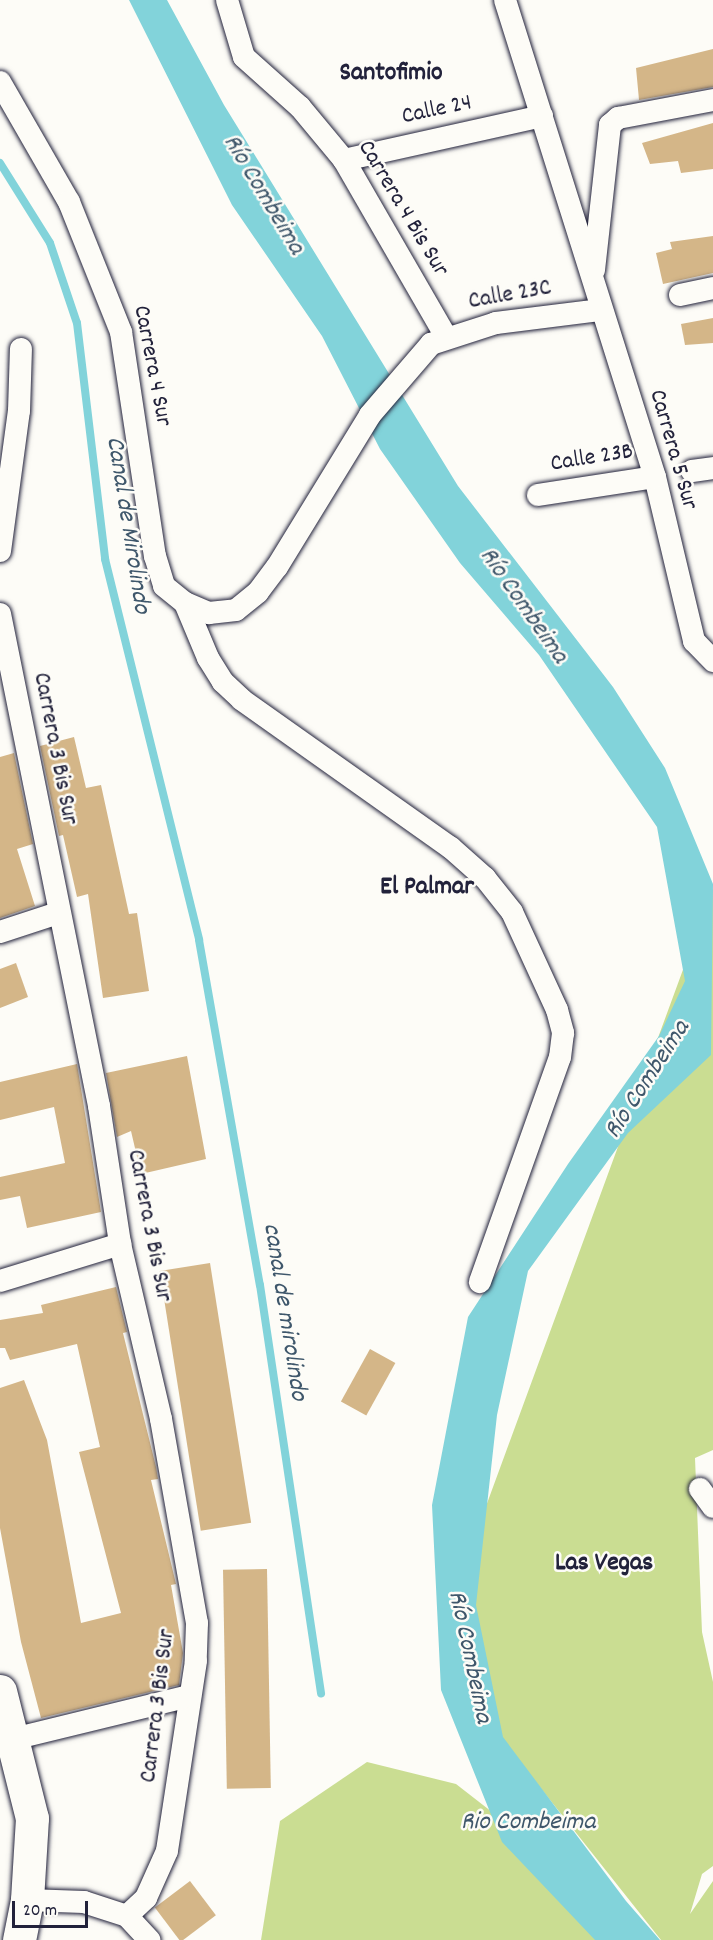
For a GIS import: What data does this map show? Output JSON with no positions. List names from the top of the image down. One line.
{"streets":{"street":["Calle 24","Carrera 4 Bis Sur","Calle 23C","Carrera 4 Sur","Carrera 5 Sur","Calle 23B","Carrera 3 Bis Sur"]},"crossings":[["Calle 24","Carrera 4 Bis Sur"],["Calle 24","Carrera 5 Sur"],["Carrera 4 Bis Sur","Calle 23C"],["Calle 23C","Carrera 5 Sur"],["Carrera 5 Sur","Calle 23B"]],"districts":["Santofimio","El Palmar","Las Vegas"],"water":["Río Combeima","Canal de Mirolindo","canal de mirolindo","Rio Combeima"],"scale_bar":"20 m"}
